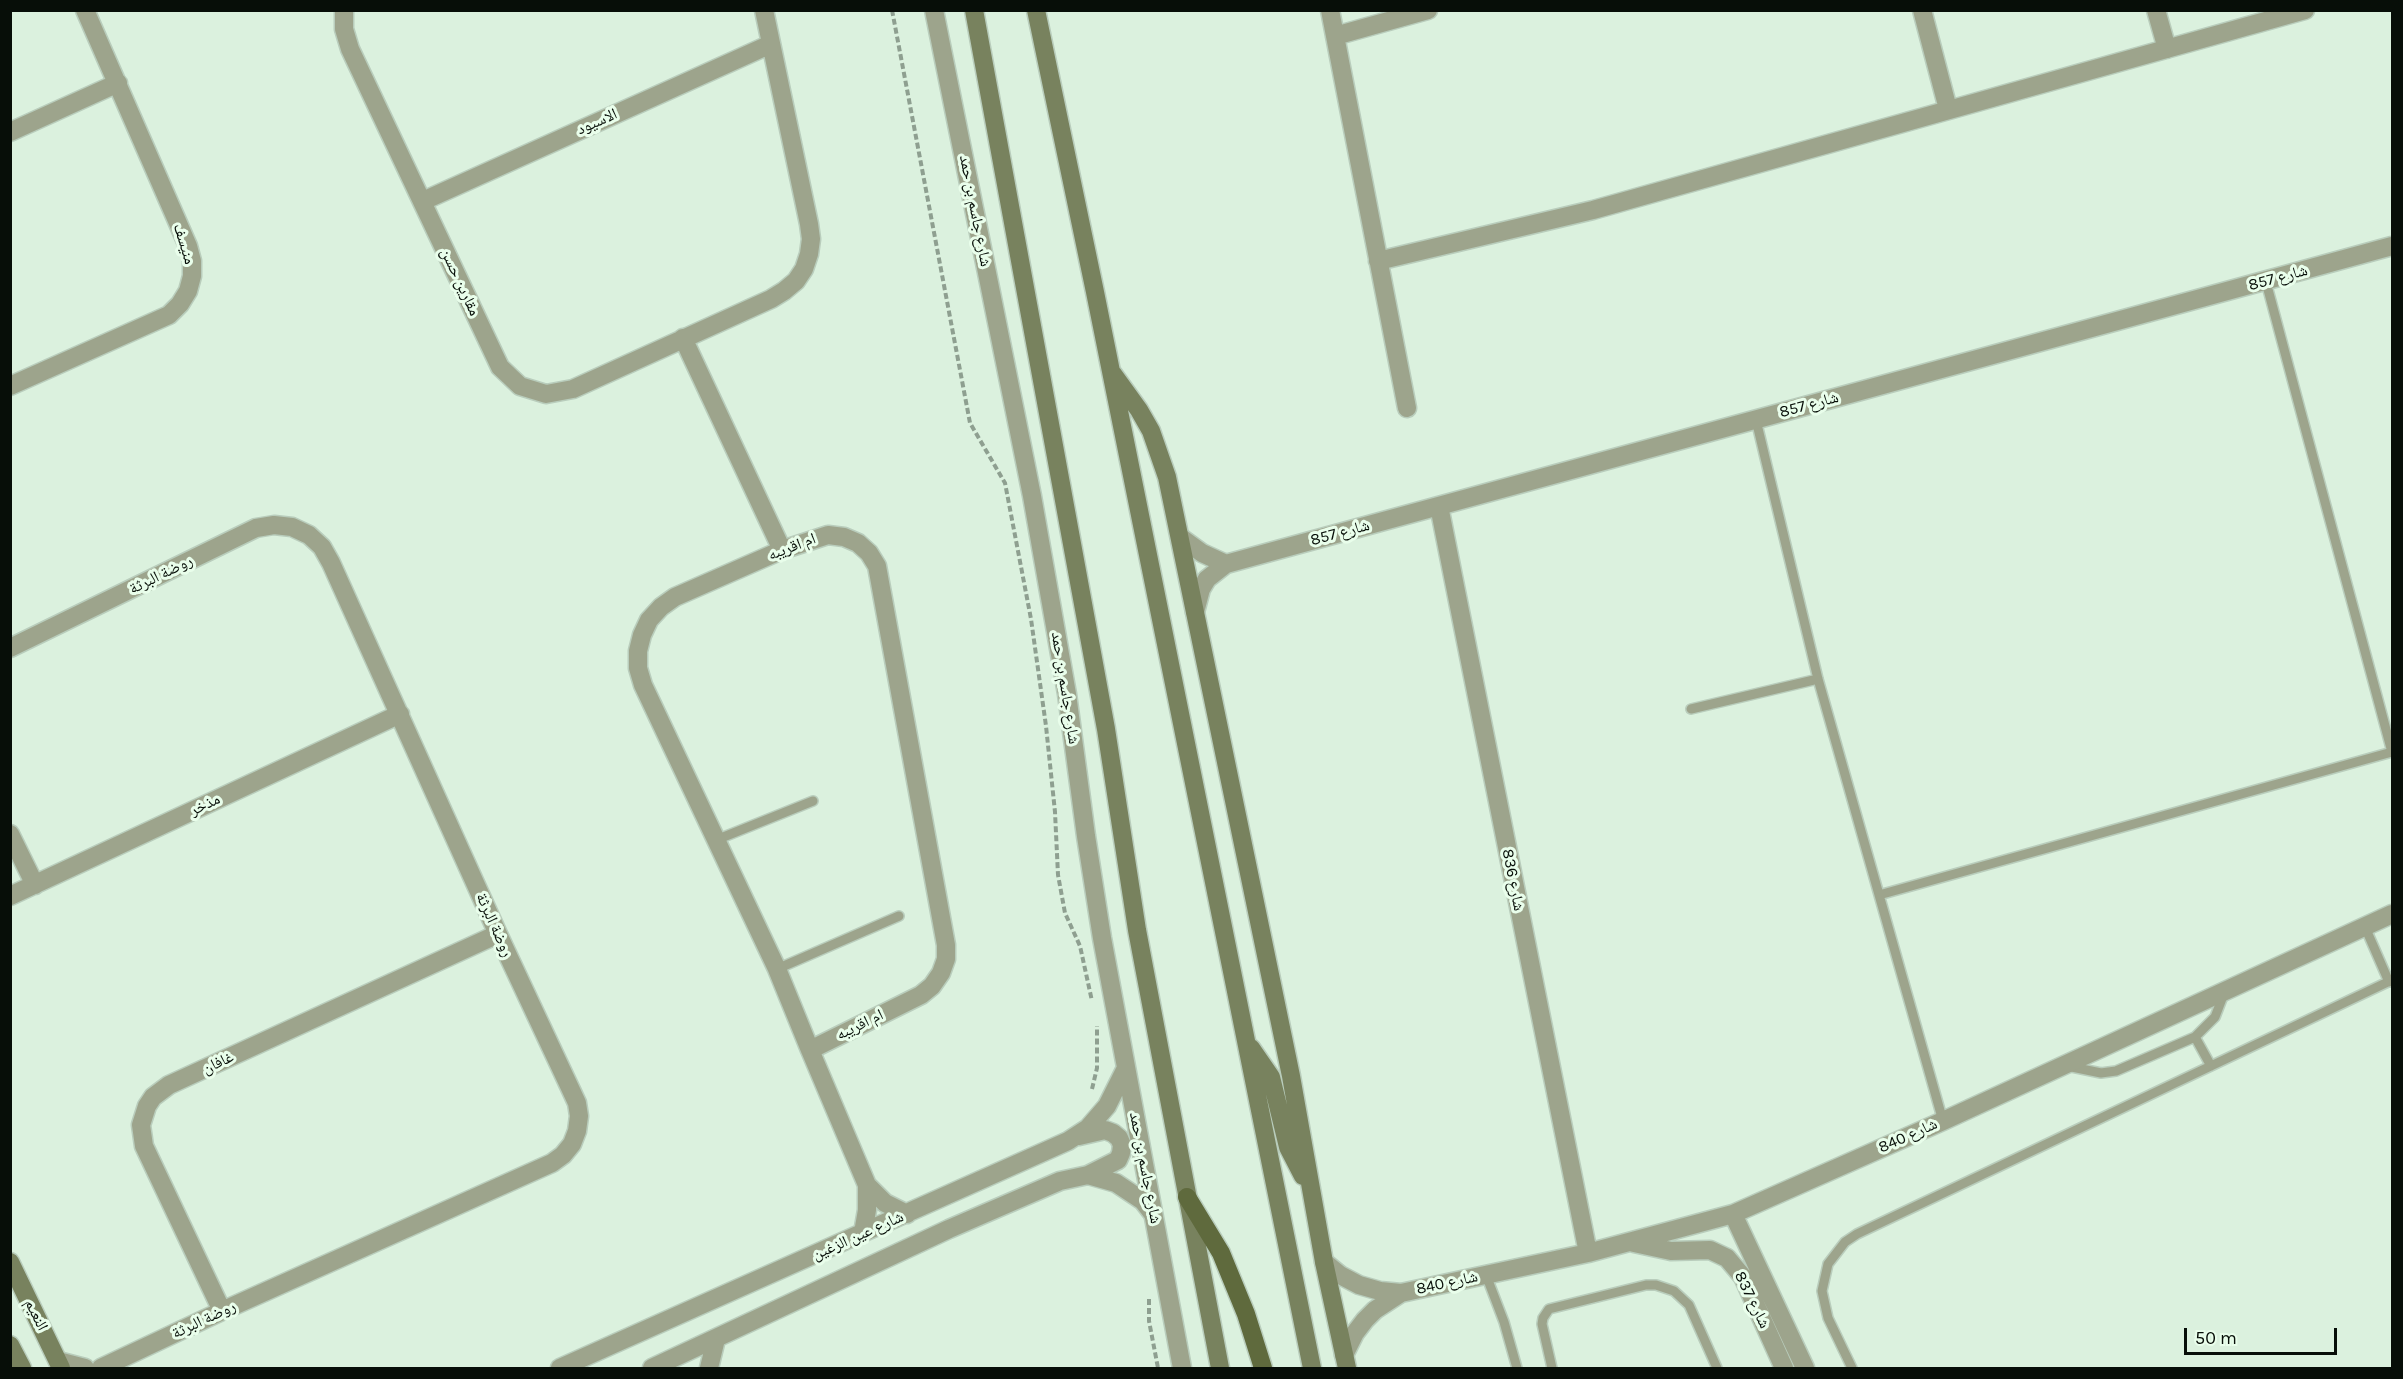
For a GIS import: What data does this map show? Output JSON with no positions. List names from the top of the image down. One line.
{"streets":{"main road":["شارع جاسم بن حمد","النعيم"],"street":["الاسيود","منيسف","شارع 857","مقارين حسن","ام اقريبه","روضة البرثة","مذخر","شارع 836","غافان","شارع 840","شارع عين الزغين","شارع 837"]},"crossings":[["الاسيود","مقارين حسن"],["شارع جاسم بن حمد","شارع عين الزغين"],["شارع 857","شارع 836"],["ام اقريبه","شارع عين الزغين"],["روضة البرثة","مذخر"],["روضة البرثة","غافان"],["شارع 836","شارع 840"],["شارع 840","شارع 837"]],"scale_bar":"50 m"}
